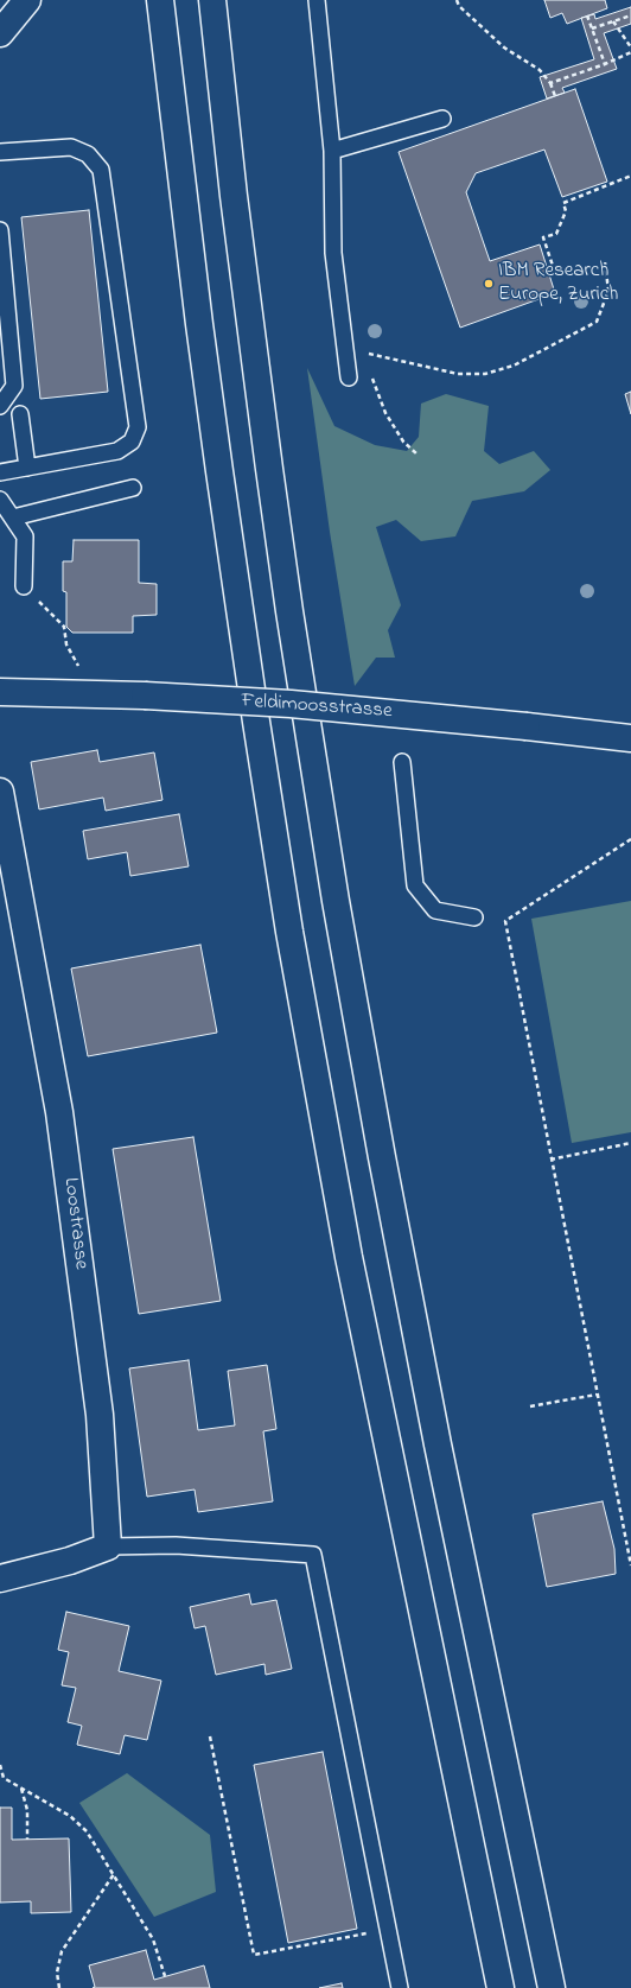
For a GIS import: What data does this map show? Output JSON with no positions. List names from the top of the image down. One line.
{"streets":{"main road":["Feldimoosstrasse","Loostrasse"]},"places":["IBM Research Europe, Zurich"]}
